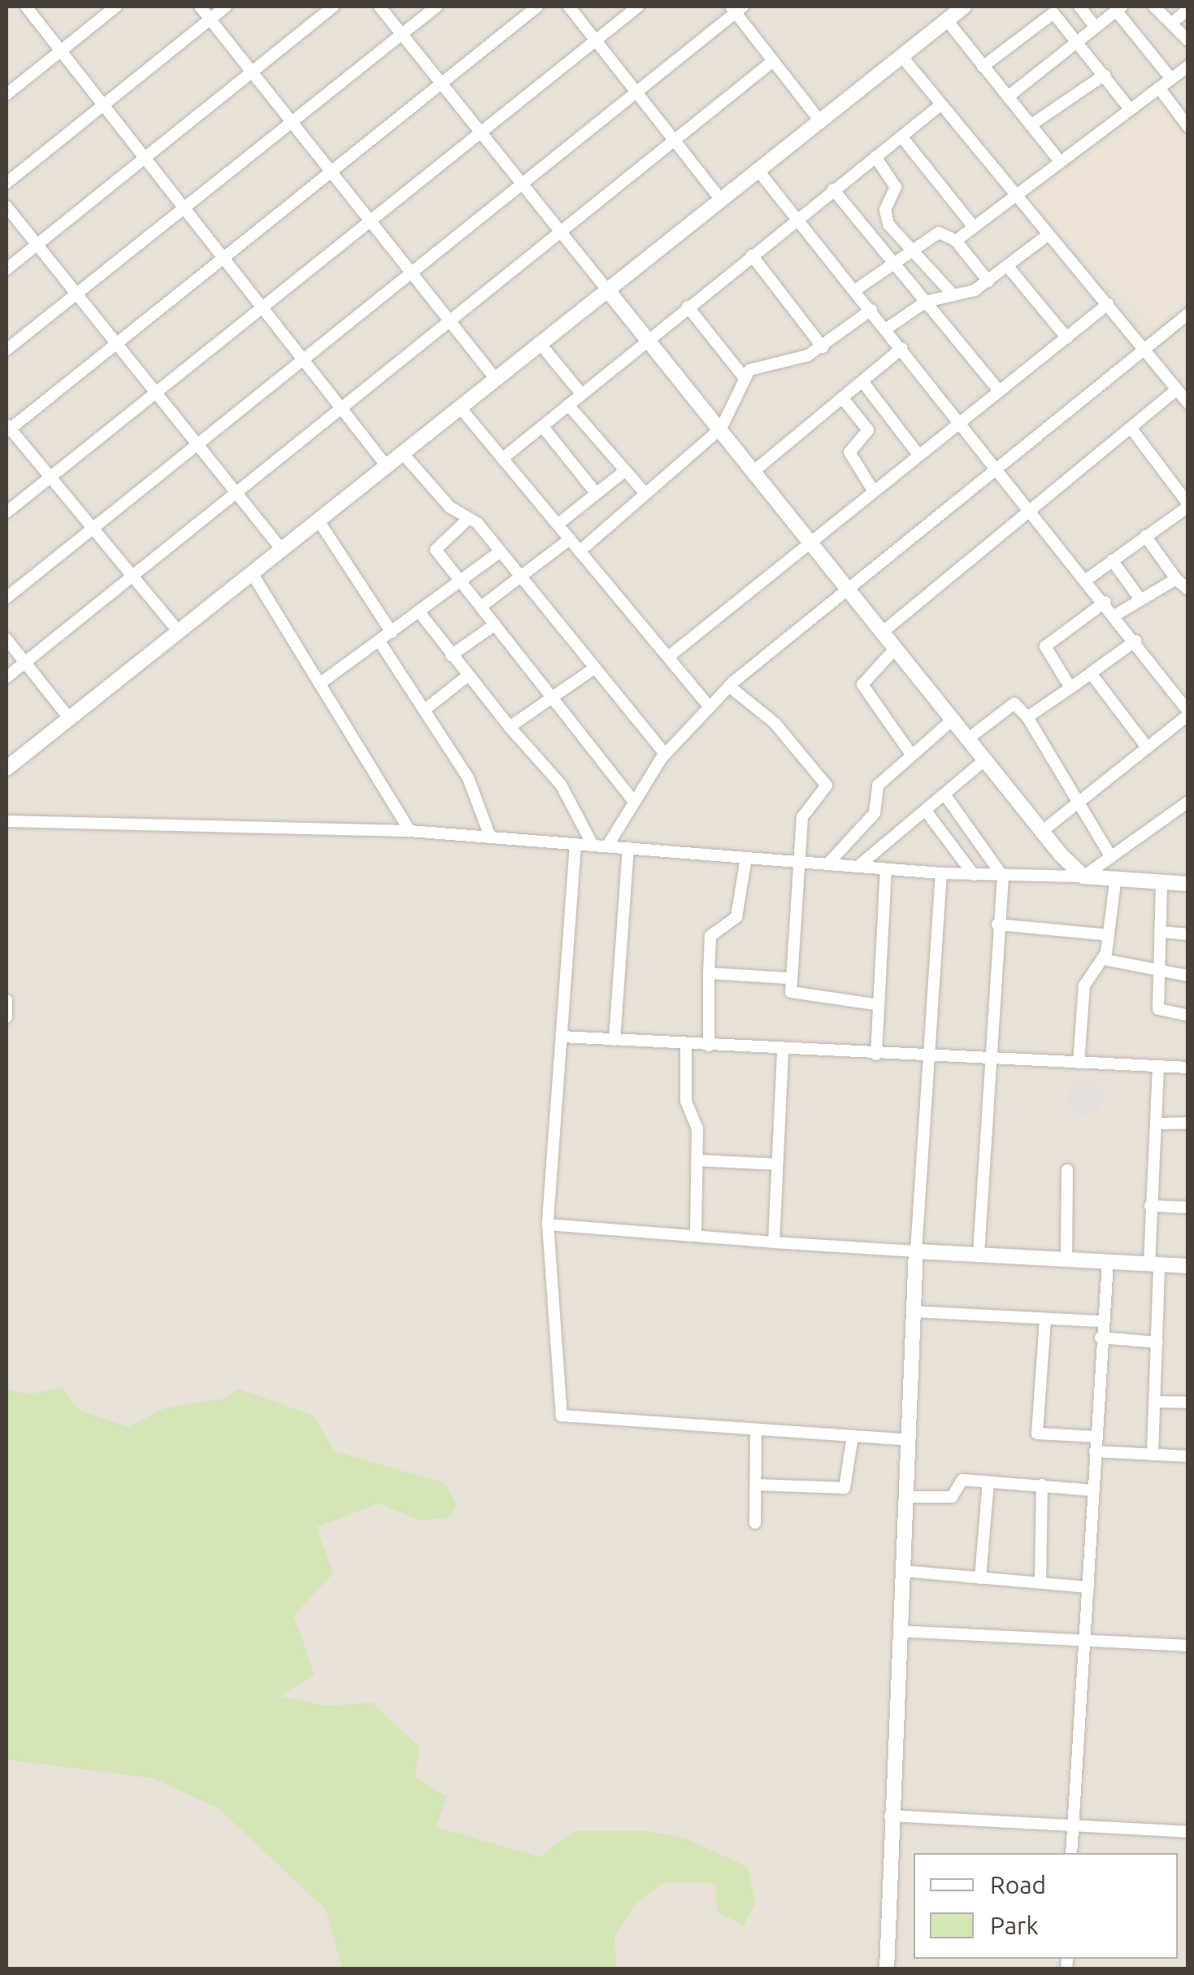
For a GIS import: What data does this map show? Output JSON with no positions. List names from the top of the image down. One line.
{"legend":["Road","Park"]}
